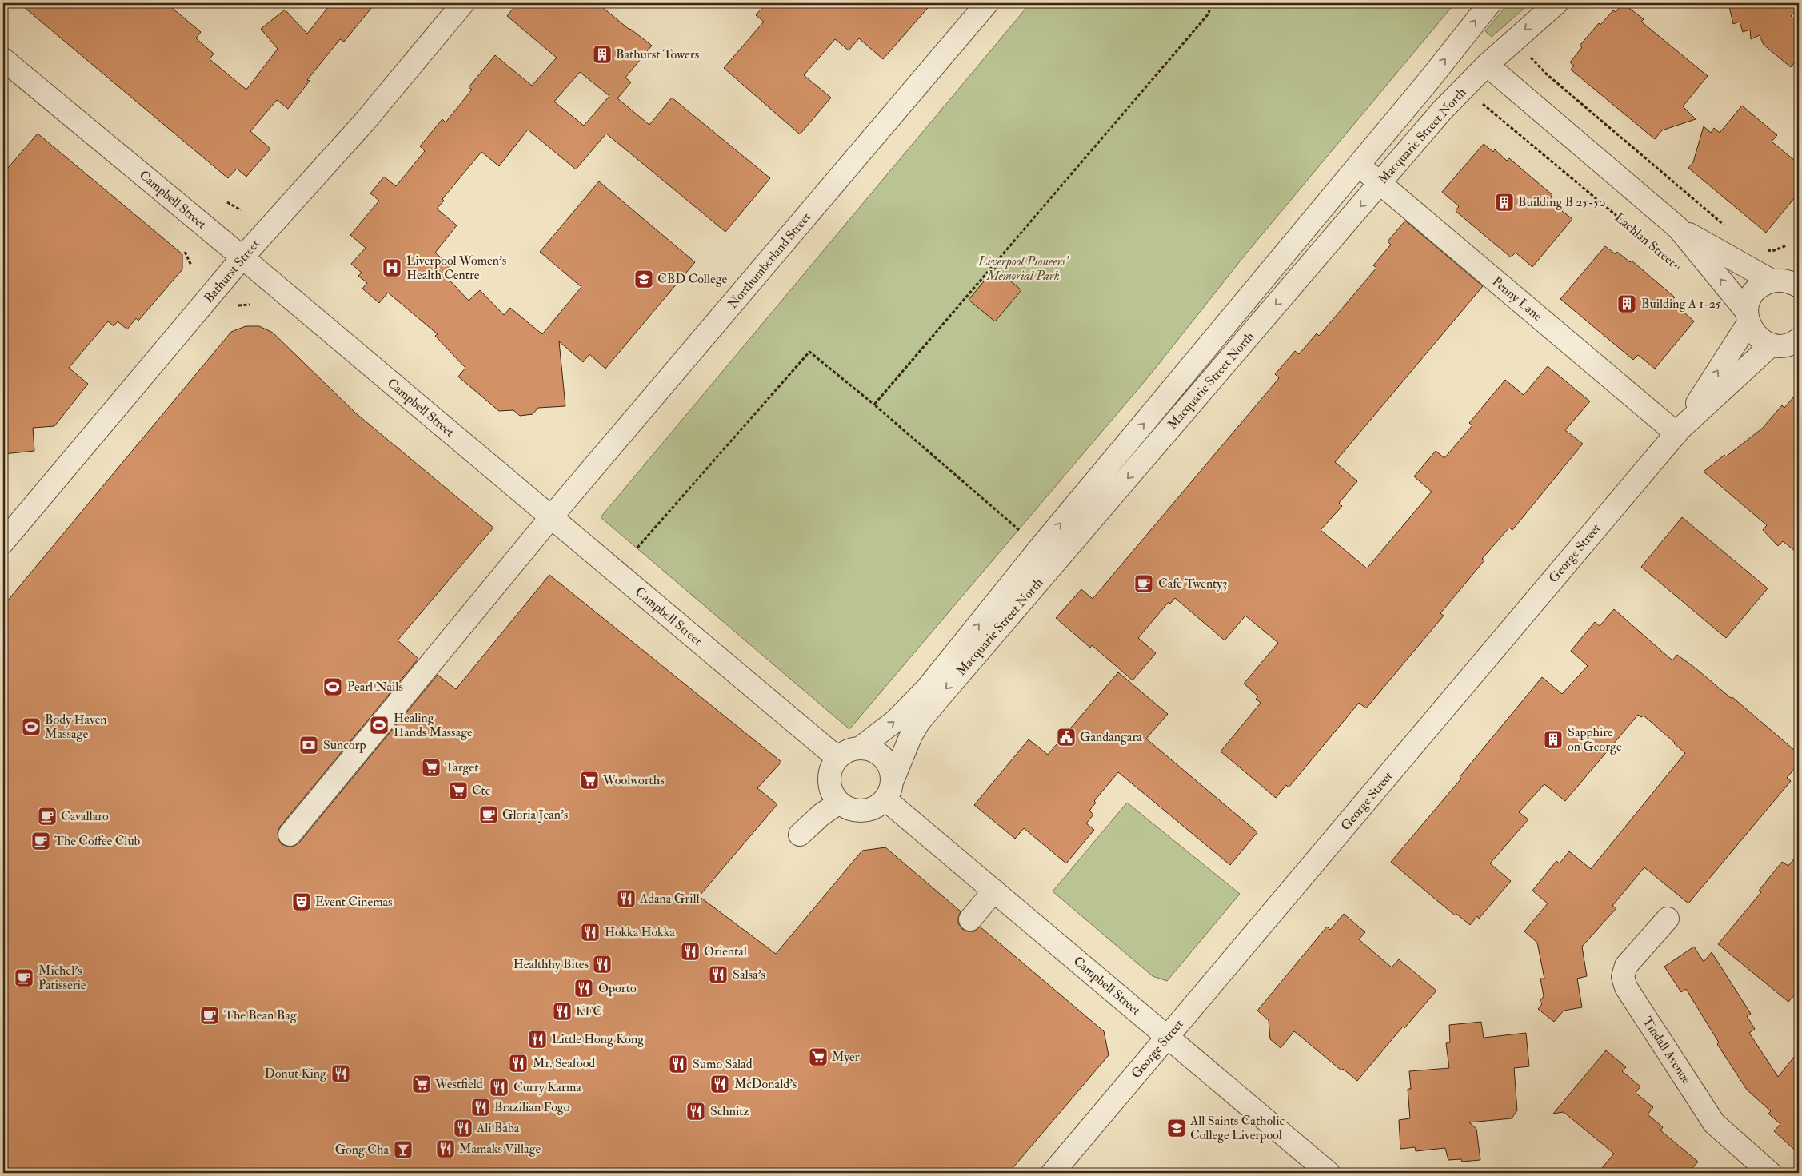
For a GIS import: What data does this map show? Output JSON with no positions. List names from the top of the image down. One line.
{"streets":{"street":["Macquarie Street North","Campbell Street","Lachlan Street","Northumberland Street","Bathurst Street","Penny Lane","George Street","Tindall Avenue"]},"crossings":[["Macquarie Street North","Campbell Street"],["Macquarie Street North","Lachlan Street"],["Macquarie Street North","Penny Lane"],["Campbell Street","Northumberland Street"],["Campbell Street","Bathurst Street"],["Campbell Street","George Street"],["Lachlan Street","George Street"],["Penny Lane","George Street"]],"parks":["Liverpool Pioneers' Memorial Park"],"places":{"building":["Bathurst Towers","Building B 25-50","Building A 1-25","Sapphire on George"],"hospital":["Liverpool Women's Health Centre"],"school or university":["CBD College","All Saints Catholic College Liverpool"],"cafe":["Cafe Twenty3","Gloria Jean's","Cavallaro","The Coffee Club","Michel's Patisserie","The Bean Bag"],"sports":["Pearl Nails","Healing Hands Massage","Body Haven Massage"],"public building":["Gandangara"],"bank":["Suncorp"],"supermarket":["Target","Woolworths","Ctc","Myer","Westfield"],"restaurant":["Adana Grill","Hokka Hokka","Oriental","Healthhy Bites","Salsa's","Oporto","KFC","Little Hong Kong","Mr. Seafood","Sumo Salad","Donut King","McDonald's","Curry Karma","Brazilian Fogo","Schnitz","Ali Baba","Mamaks Village"],"theatre":["Event Cinemas"],"bar":["Gong Cha"]}}
